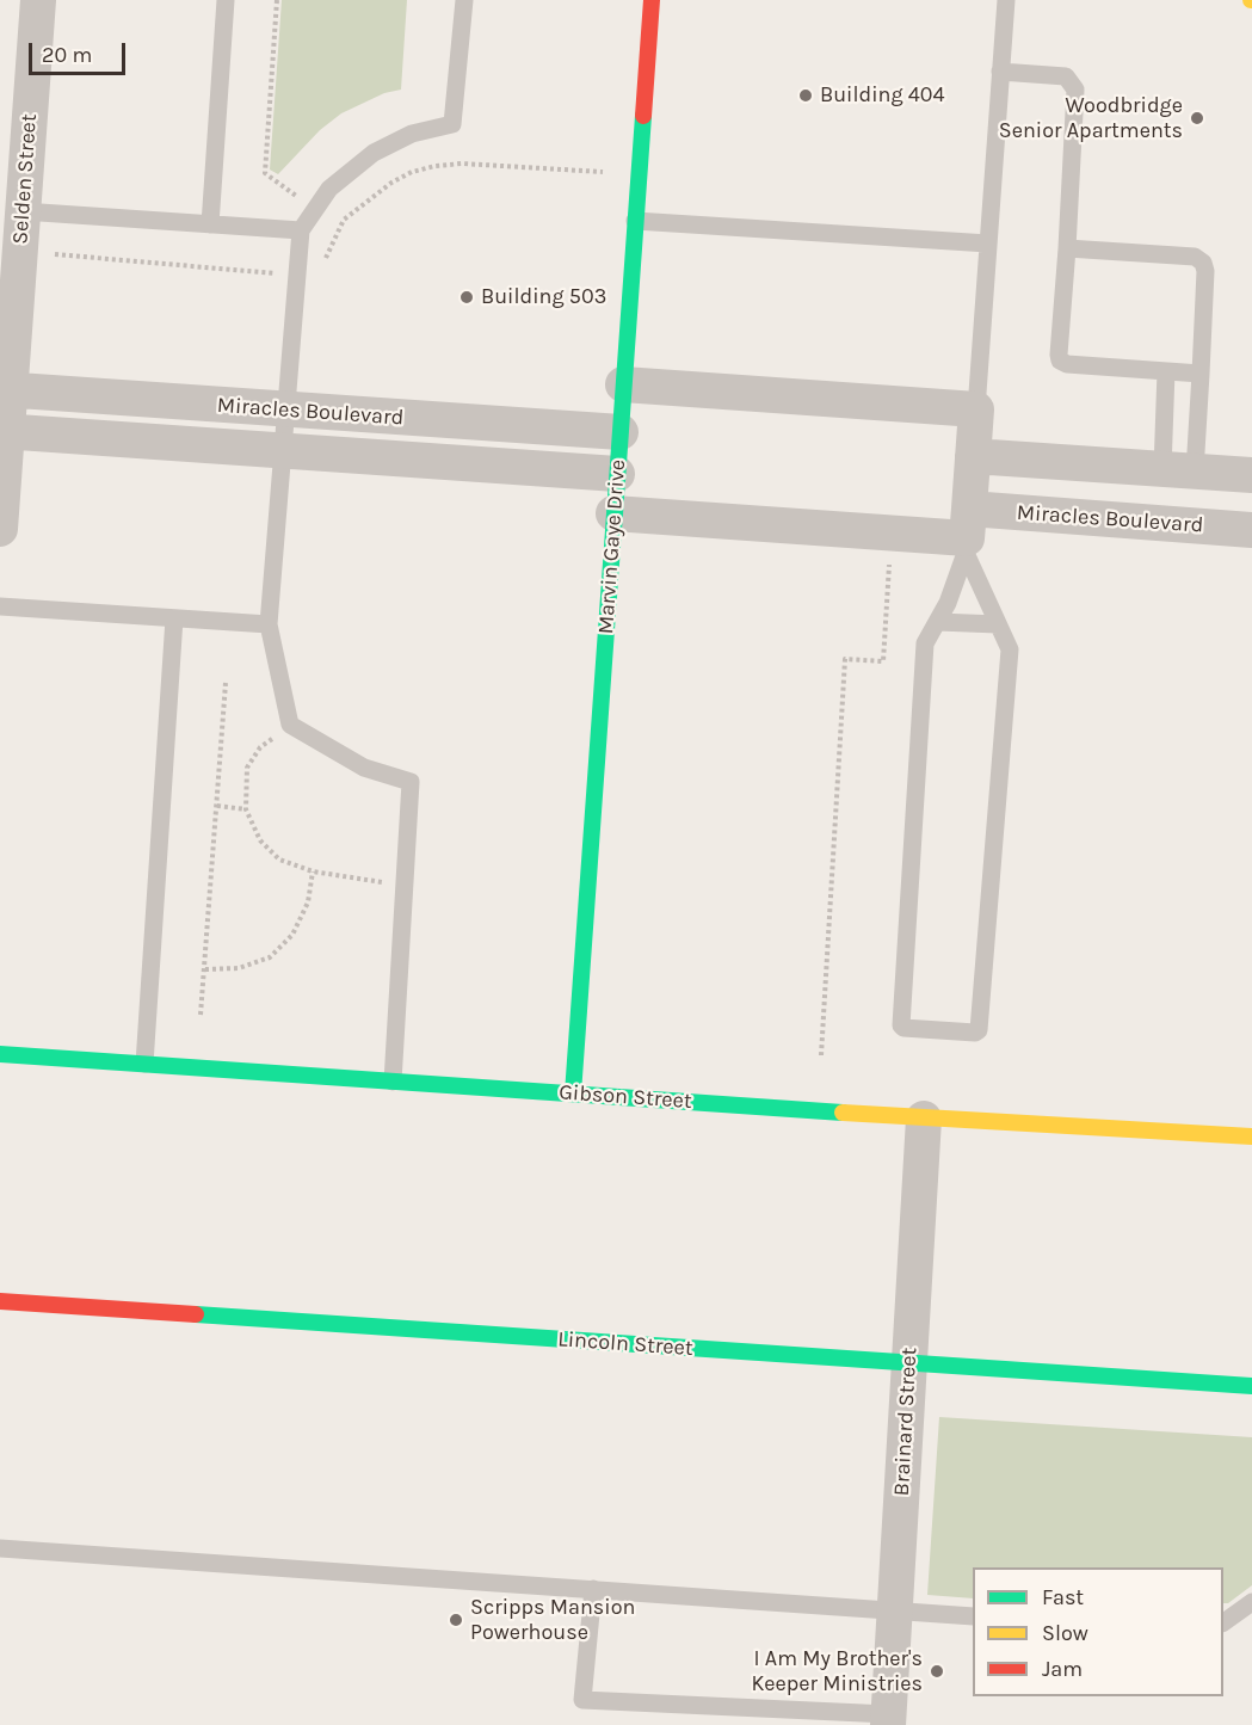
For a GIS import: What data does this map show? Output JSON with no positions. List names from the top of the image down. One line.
{"streets":{"street":["Selden Street","Miracles Boulevard","Marvin Gaye Drive","Gibson Street","Lincoln Street","Brainard Street"]},"crossings":[["Selden Street","Miracles Boulevard"],["Miracles Boulevard","Marvin Gaye Drive"],["Marvin Gaye Drive","Gibson Street"],["Gibson Street","Brainard Street"],["Lincoln Street","Brainard Street"]],"places":["Building 404","Woodbridge Senior Apartments","Building 503","Scripps Mansion Powerhouse","I Am My Brother's Keeper Ministries"],"legend":["Fast","Slow","Jam"],"scale_bar":"20 m"}
